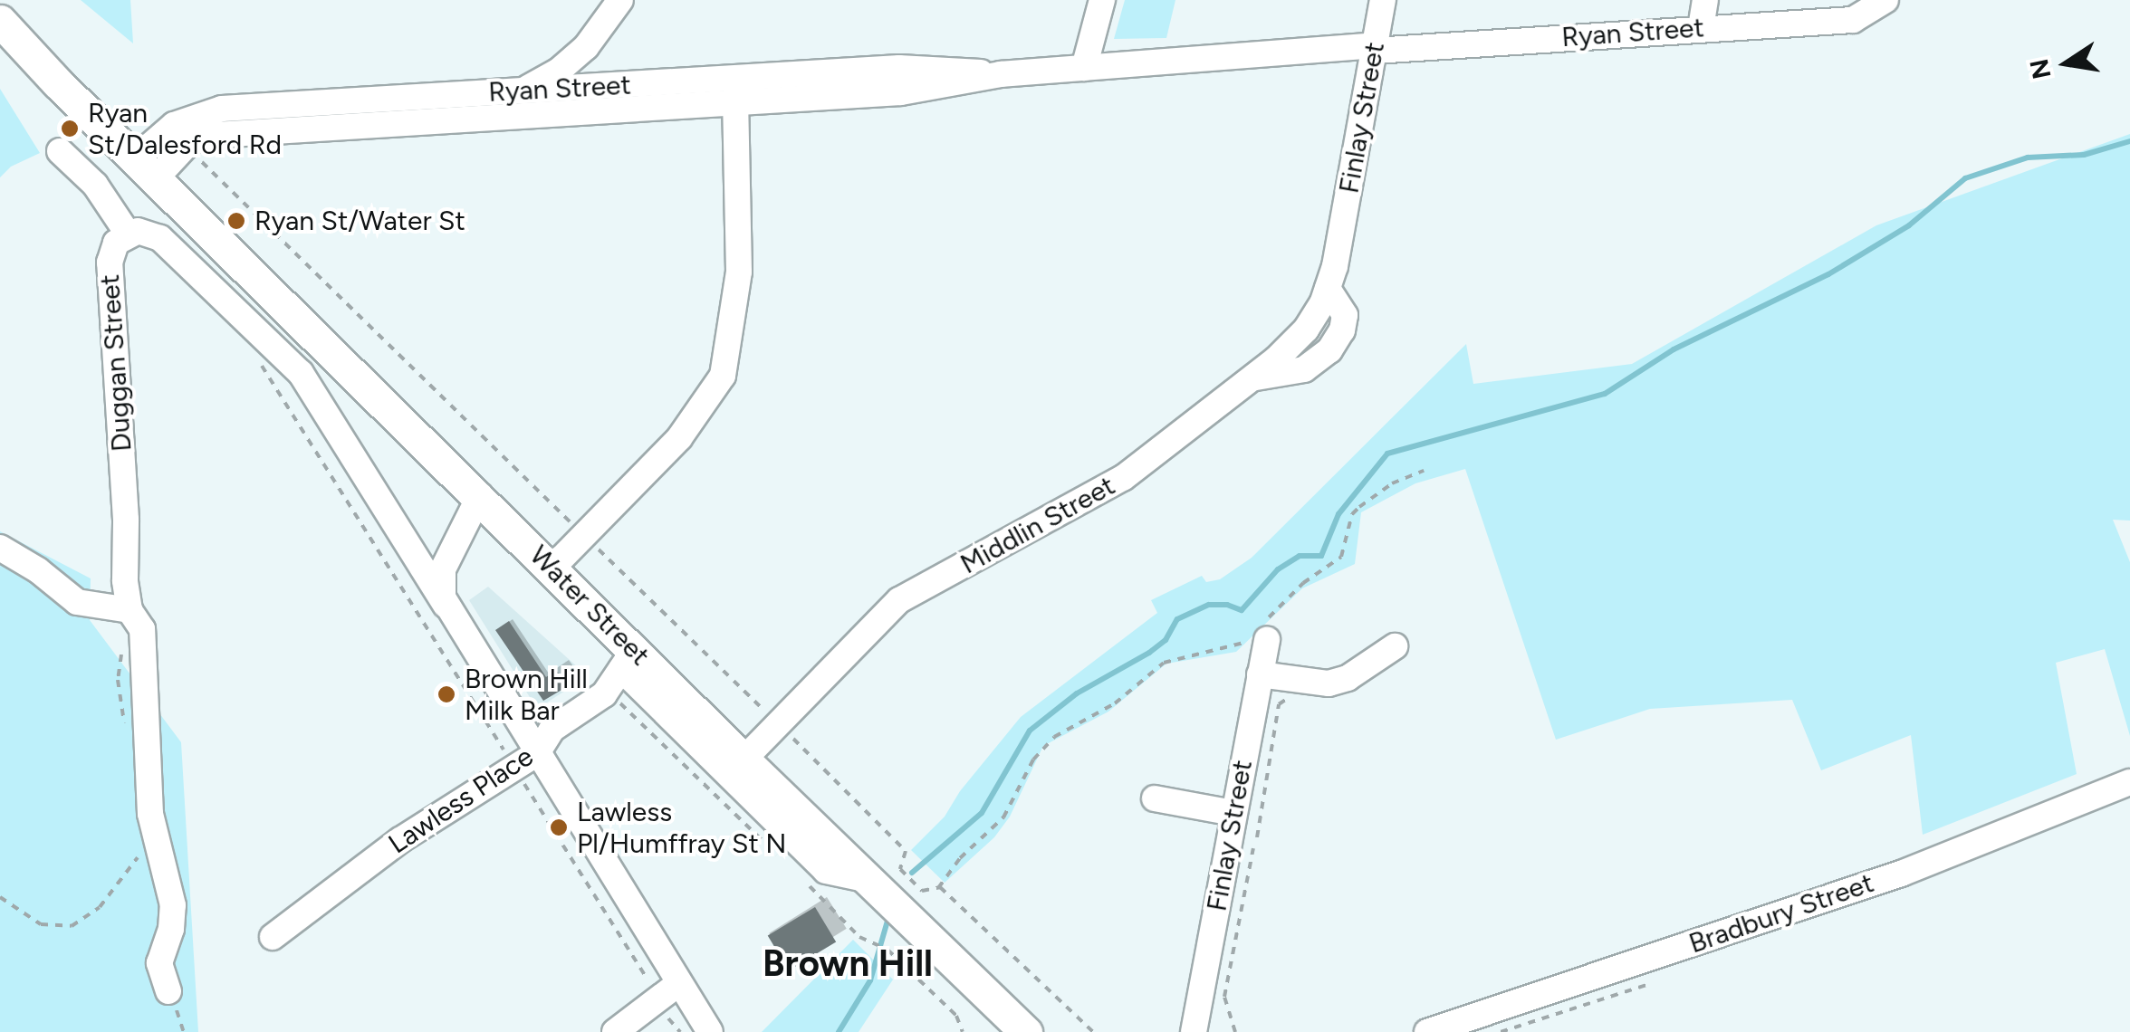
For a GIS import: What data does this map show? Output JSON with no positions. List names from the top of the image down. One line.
{"streets":{"main road":["Water Street"],"street":["Ryan Street","Finlay Street","Duggan Street","Middlin Street","Lawless Place","Bradbury Street"]},"crossings":[["Ryan Street","Finlay Street"],["Ryan Street","Water Street"],["Finlay Street","Middlin Street"],["Duggan Street","Lawless Place"],["Middlin Street","Water Street"],["Water Street","Lawless Place"]],"districts":["Brown Hill"],"places":["Ryan St/Dalesford Rd","Ryan St/Water St","Brown Hill Milk Bar","Lawless Pl/Humffray St N"],"north":"left"}
